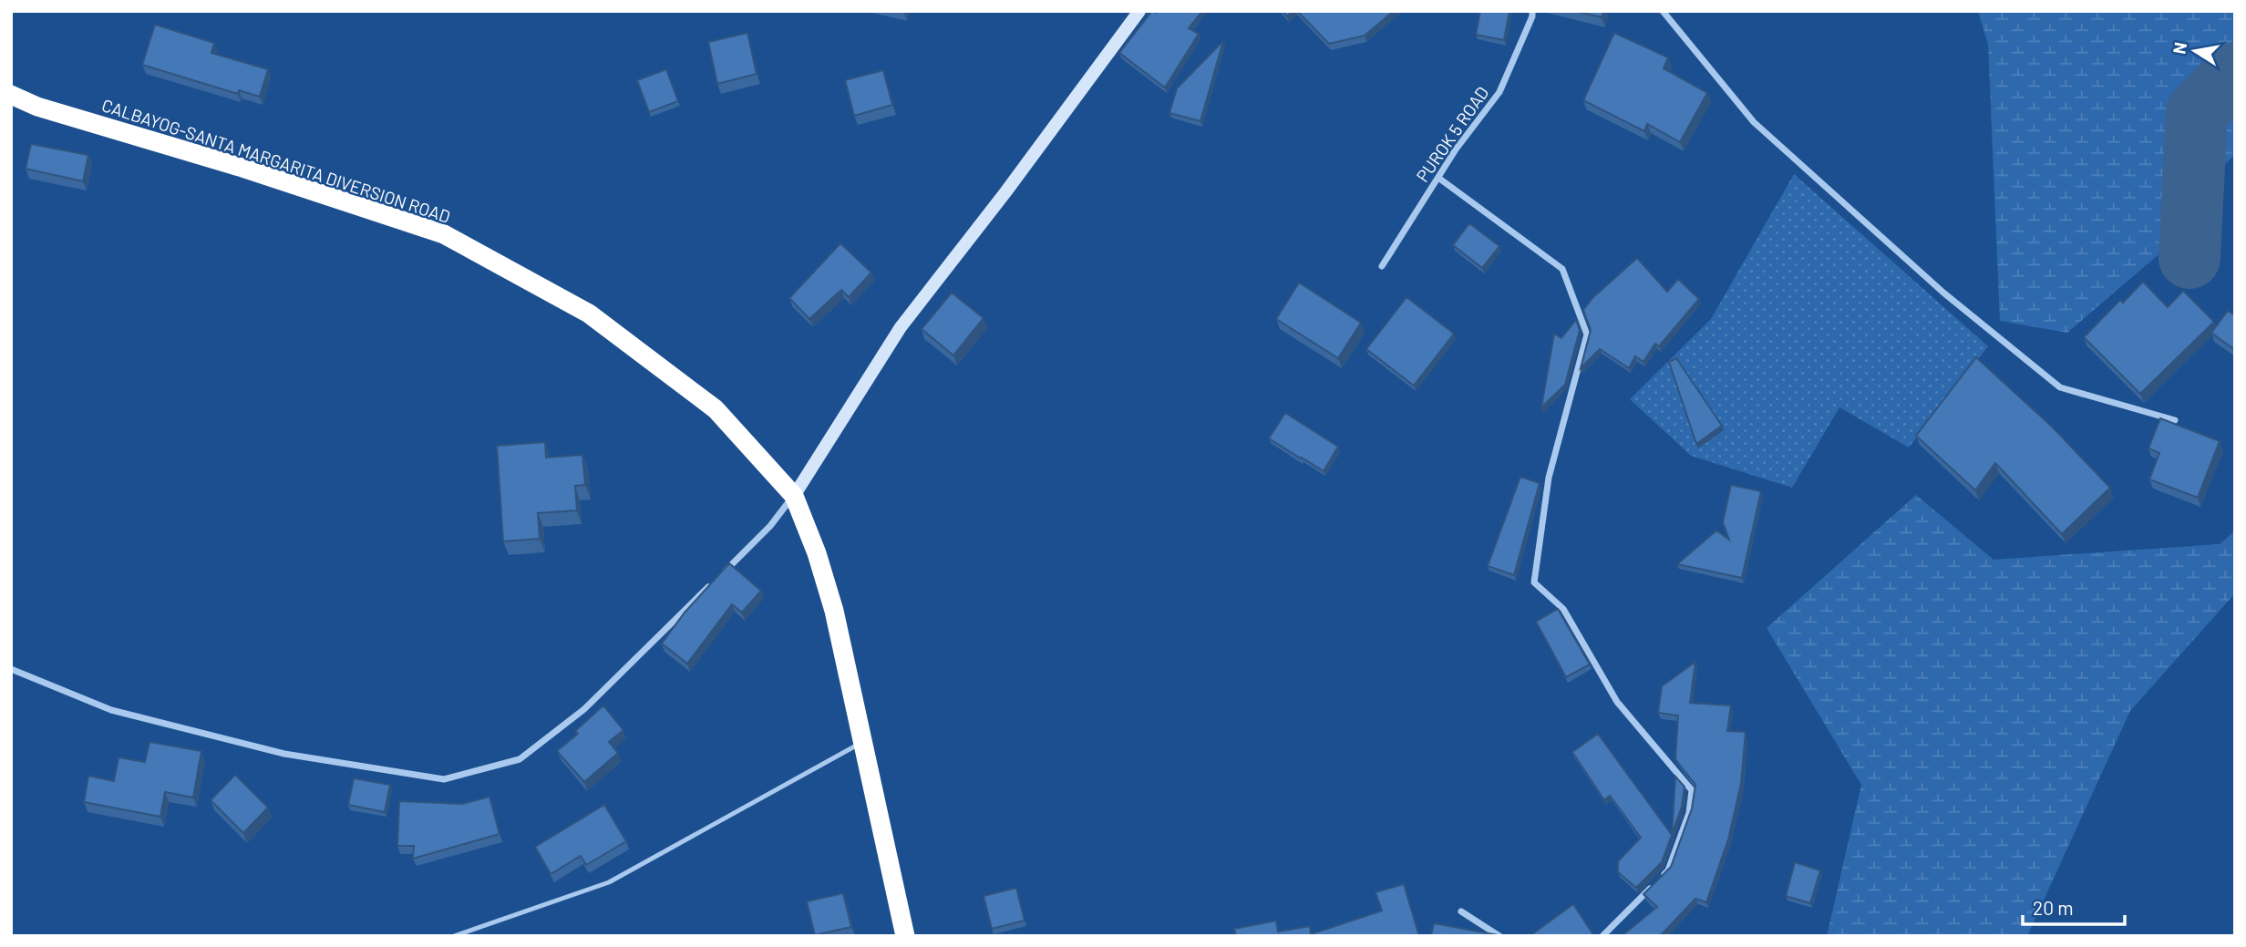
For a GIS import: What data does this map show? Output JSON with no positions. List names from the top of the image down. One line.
{"streets":{"highway":["CALBAYOG-SANTA MARGARITA DIVERSION ROAD"],"street":["PUROK 5 ROAD"]},"scale_bar":"20 m","north":"left"}
